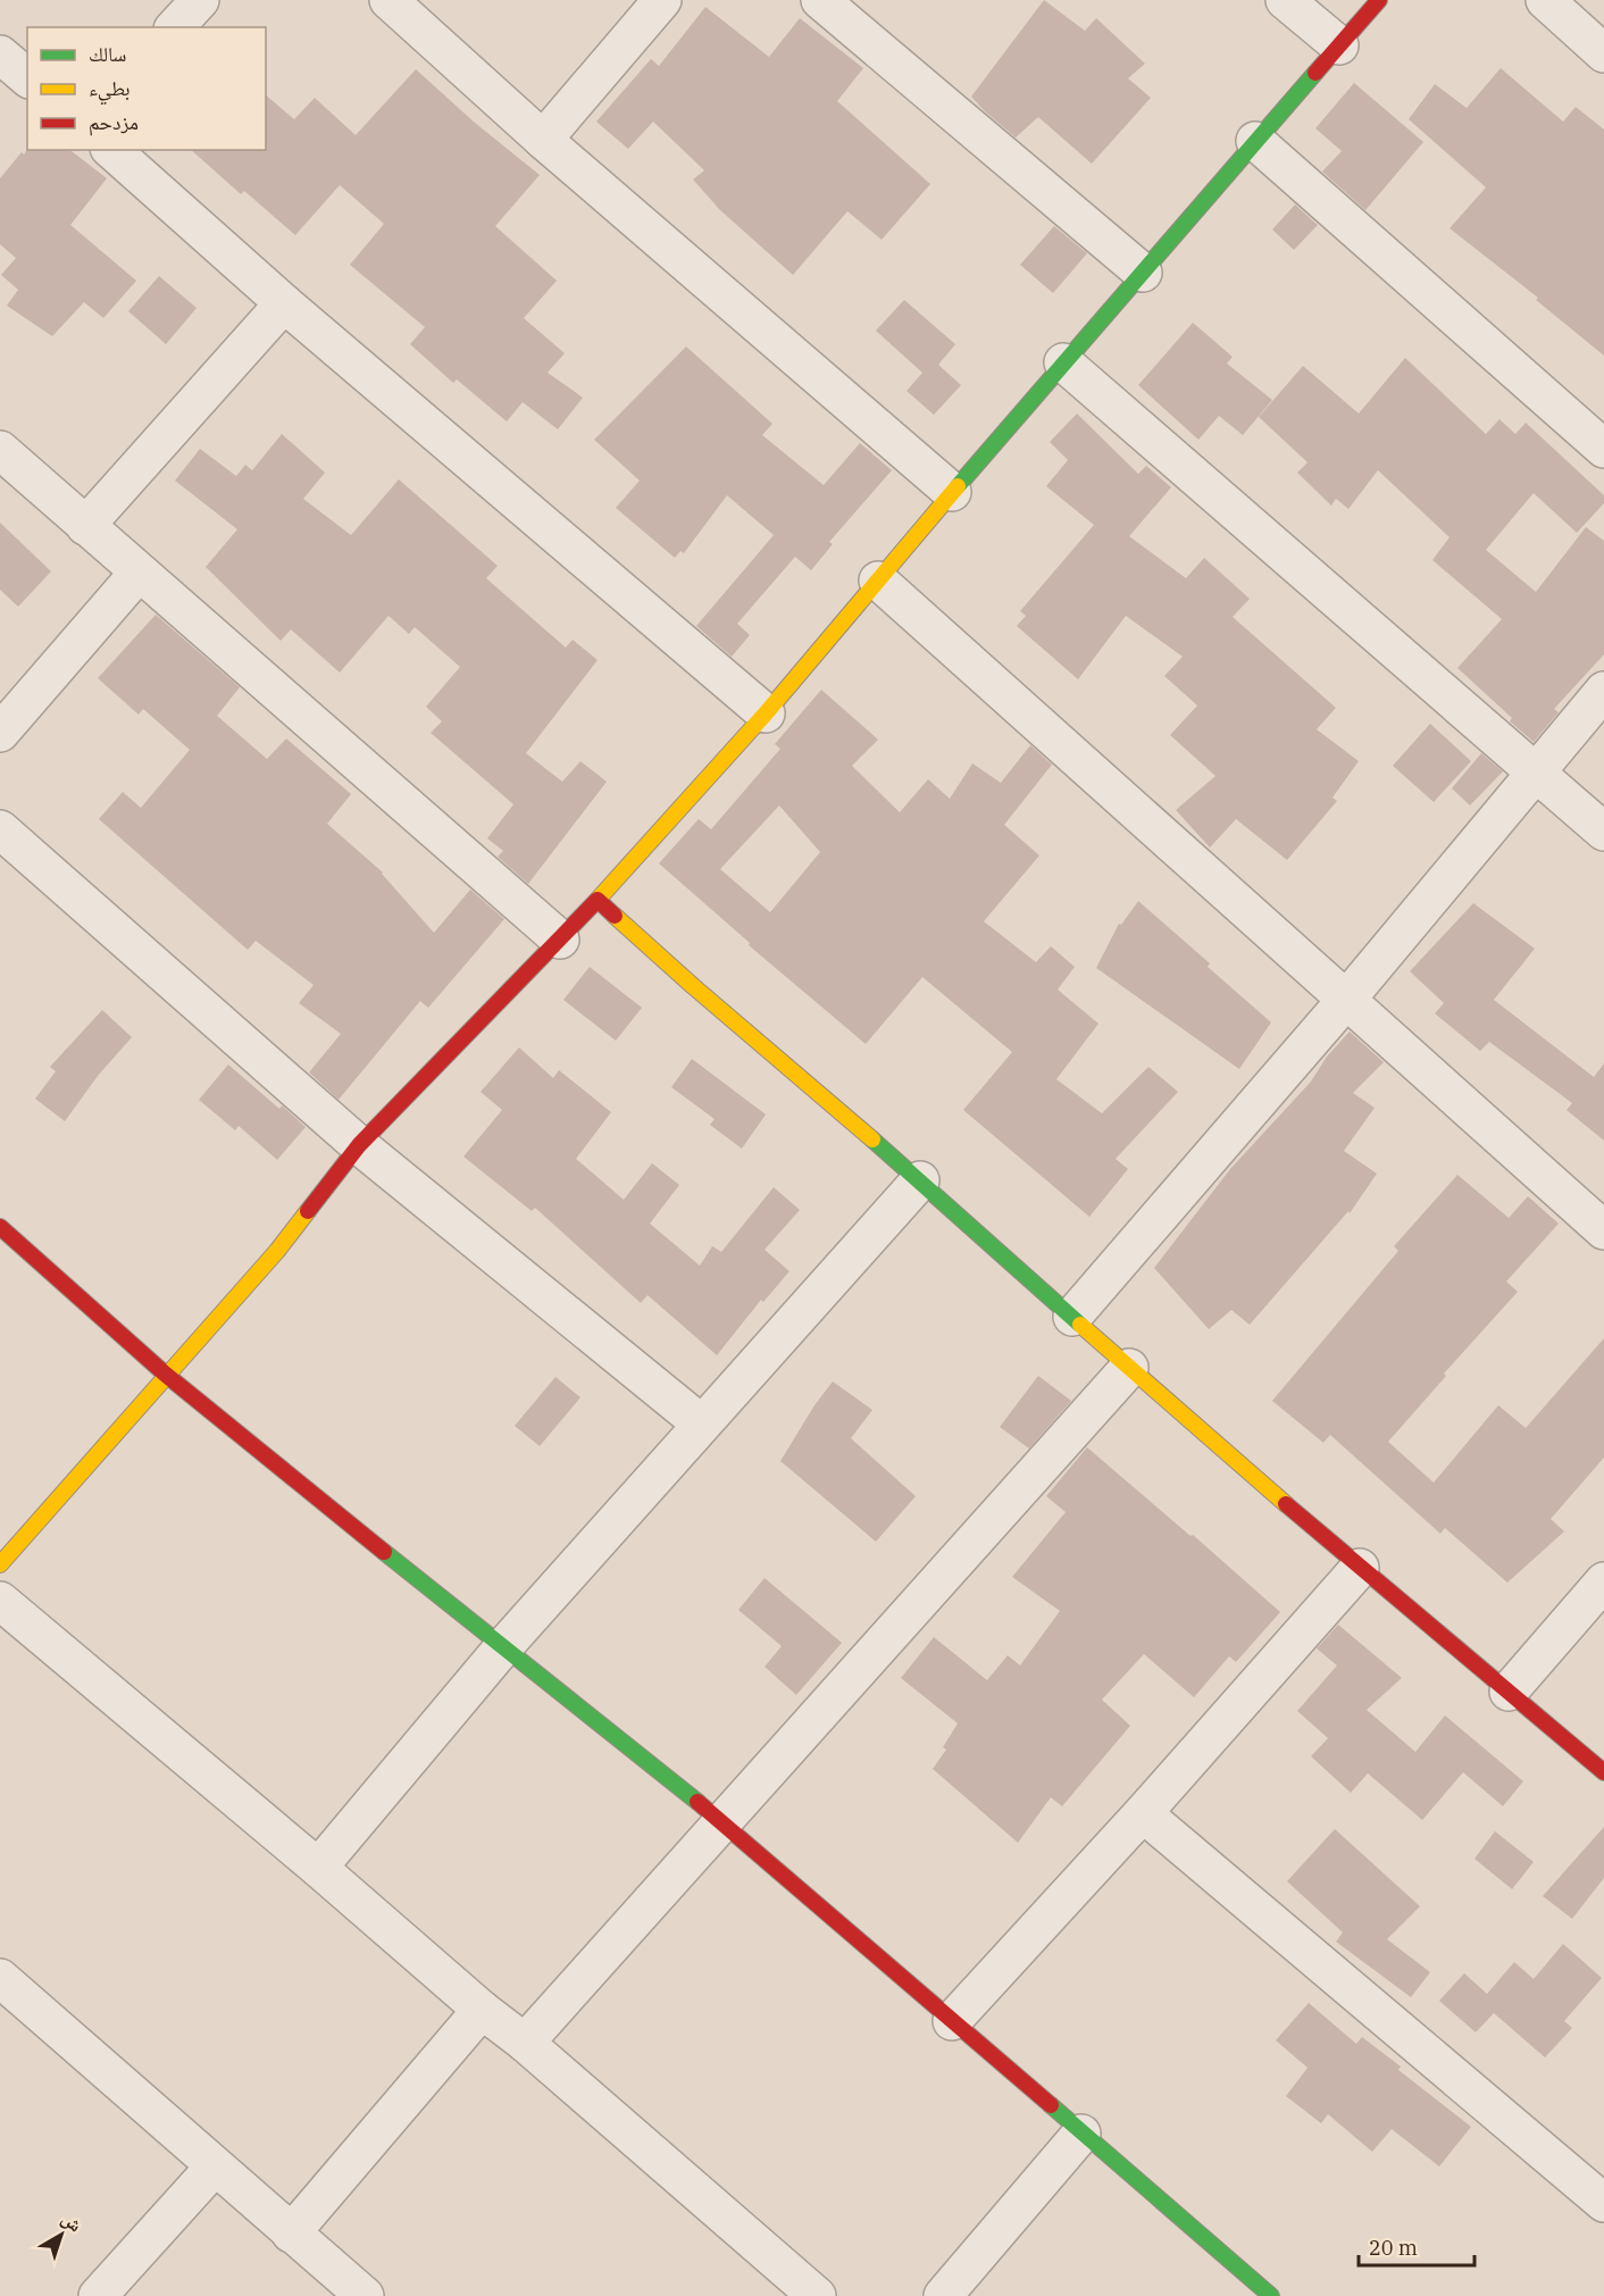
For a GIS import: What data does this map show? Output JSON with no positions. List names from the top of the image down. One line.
{"legend":["سالك","بطيء","مزدحم"],"scale_bar":"20 m","north":"top right"}
